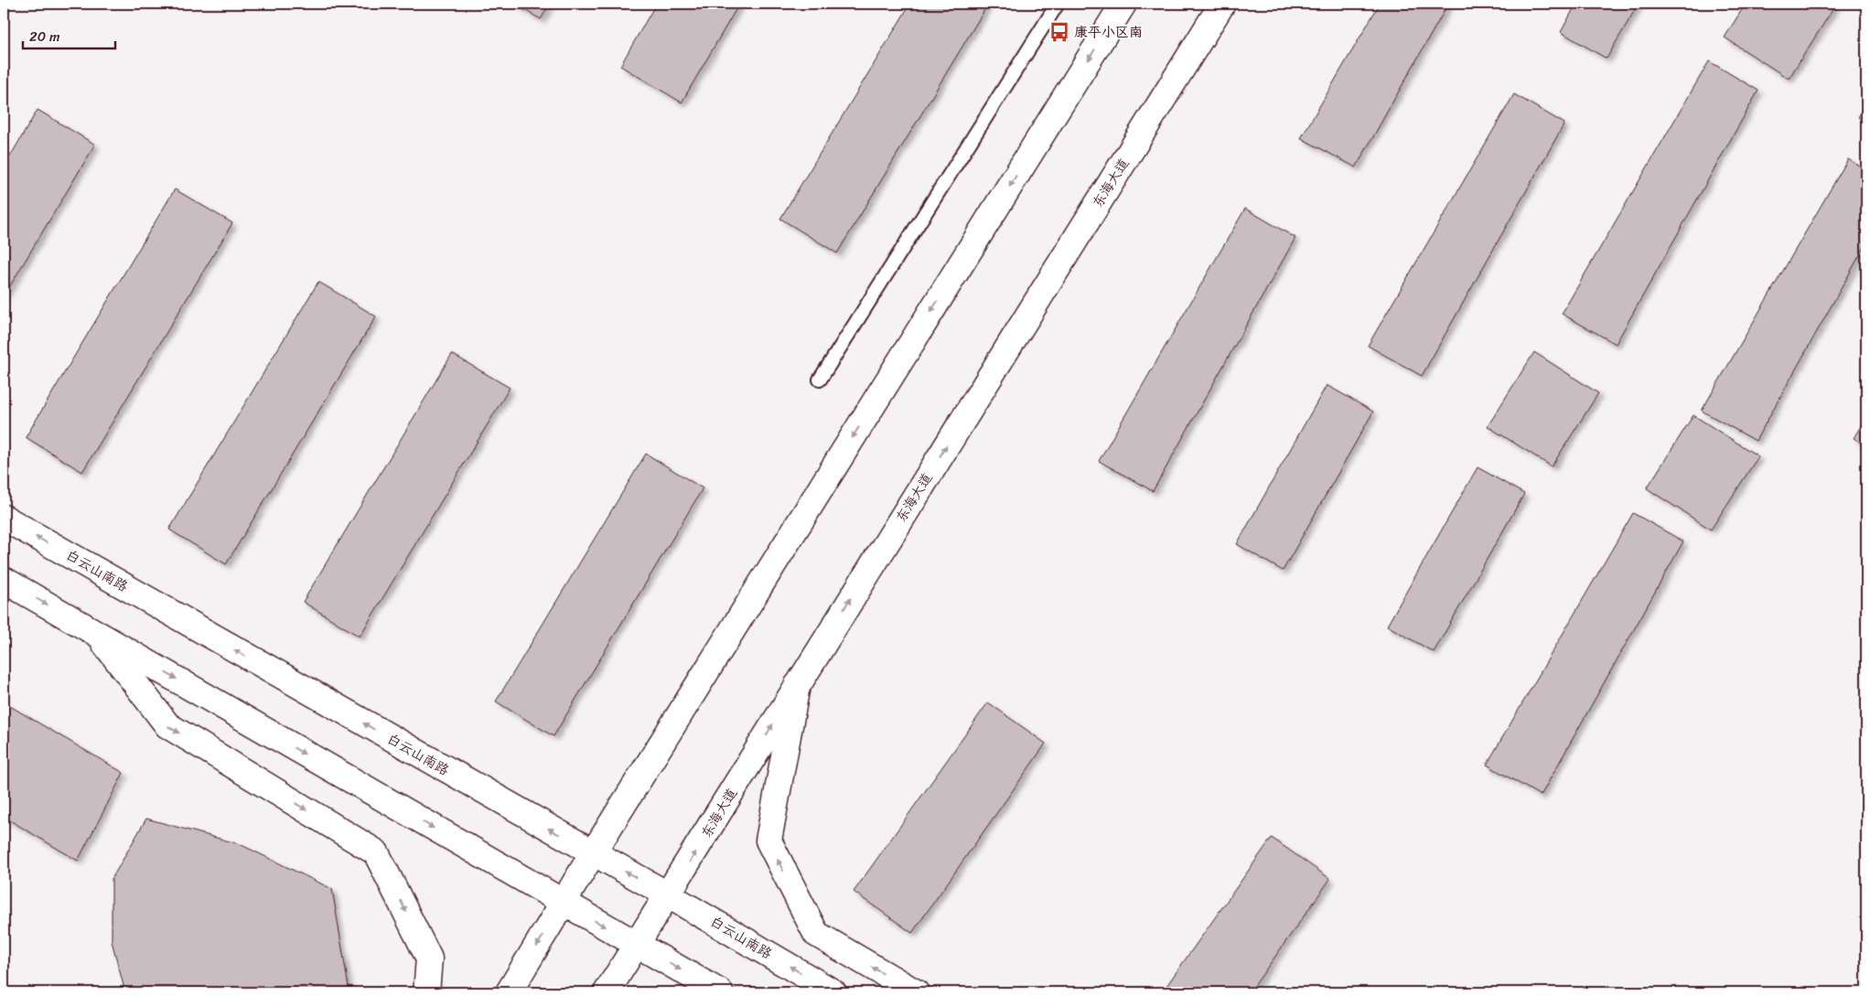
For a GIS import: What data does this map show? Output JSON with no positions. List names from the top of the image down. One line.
{"streets":{"main road":["东海大道","白云山南路"]},"crossings":[["东海大道","白云山南路"]],"places":{"bus stop":["康平小区南"]},"scale_bar":"20 m"}
